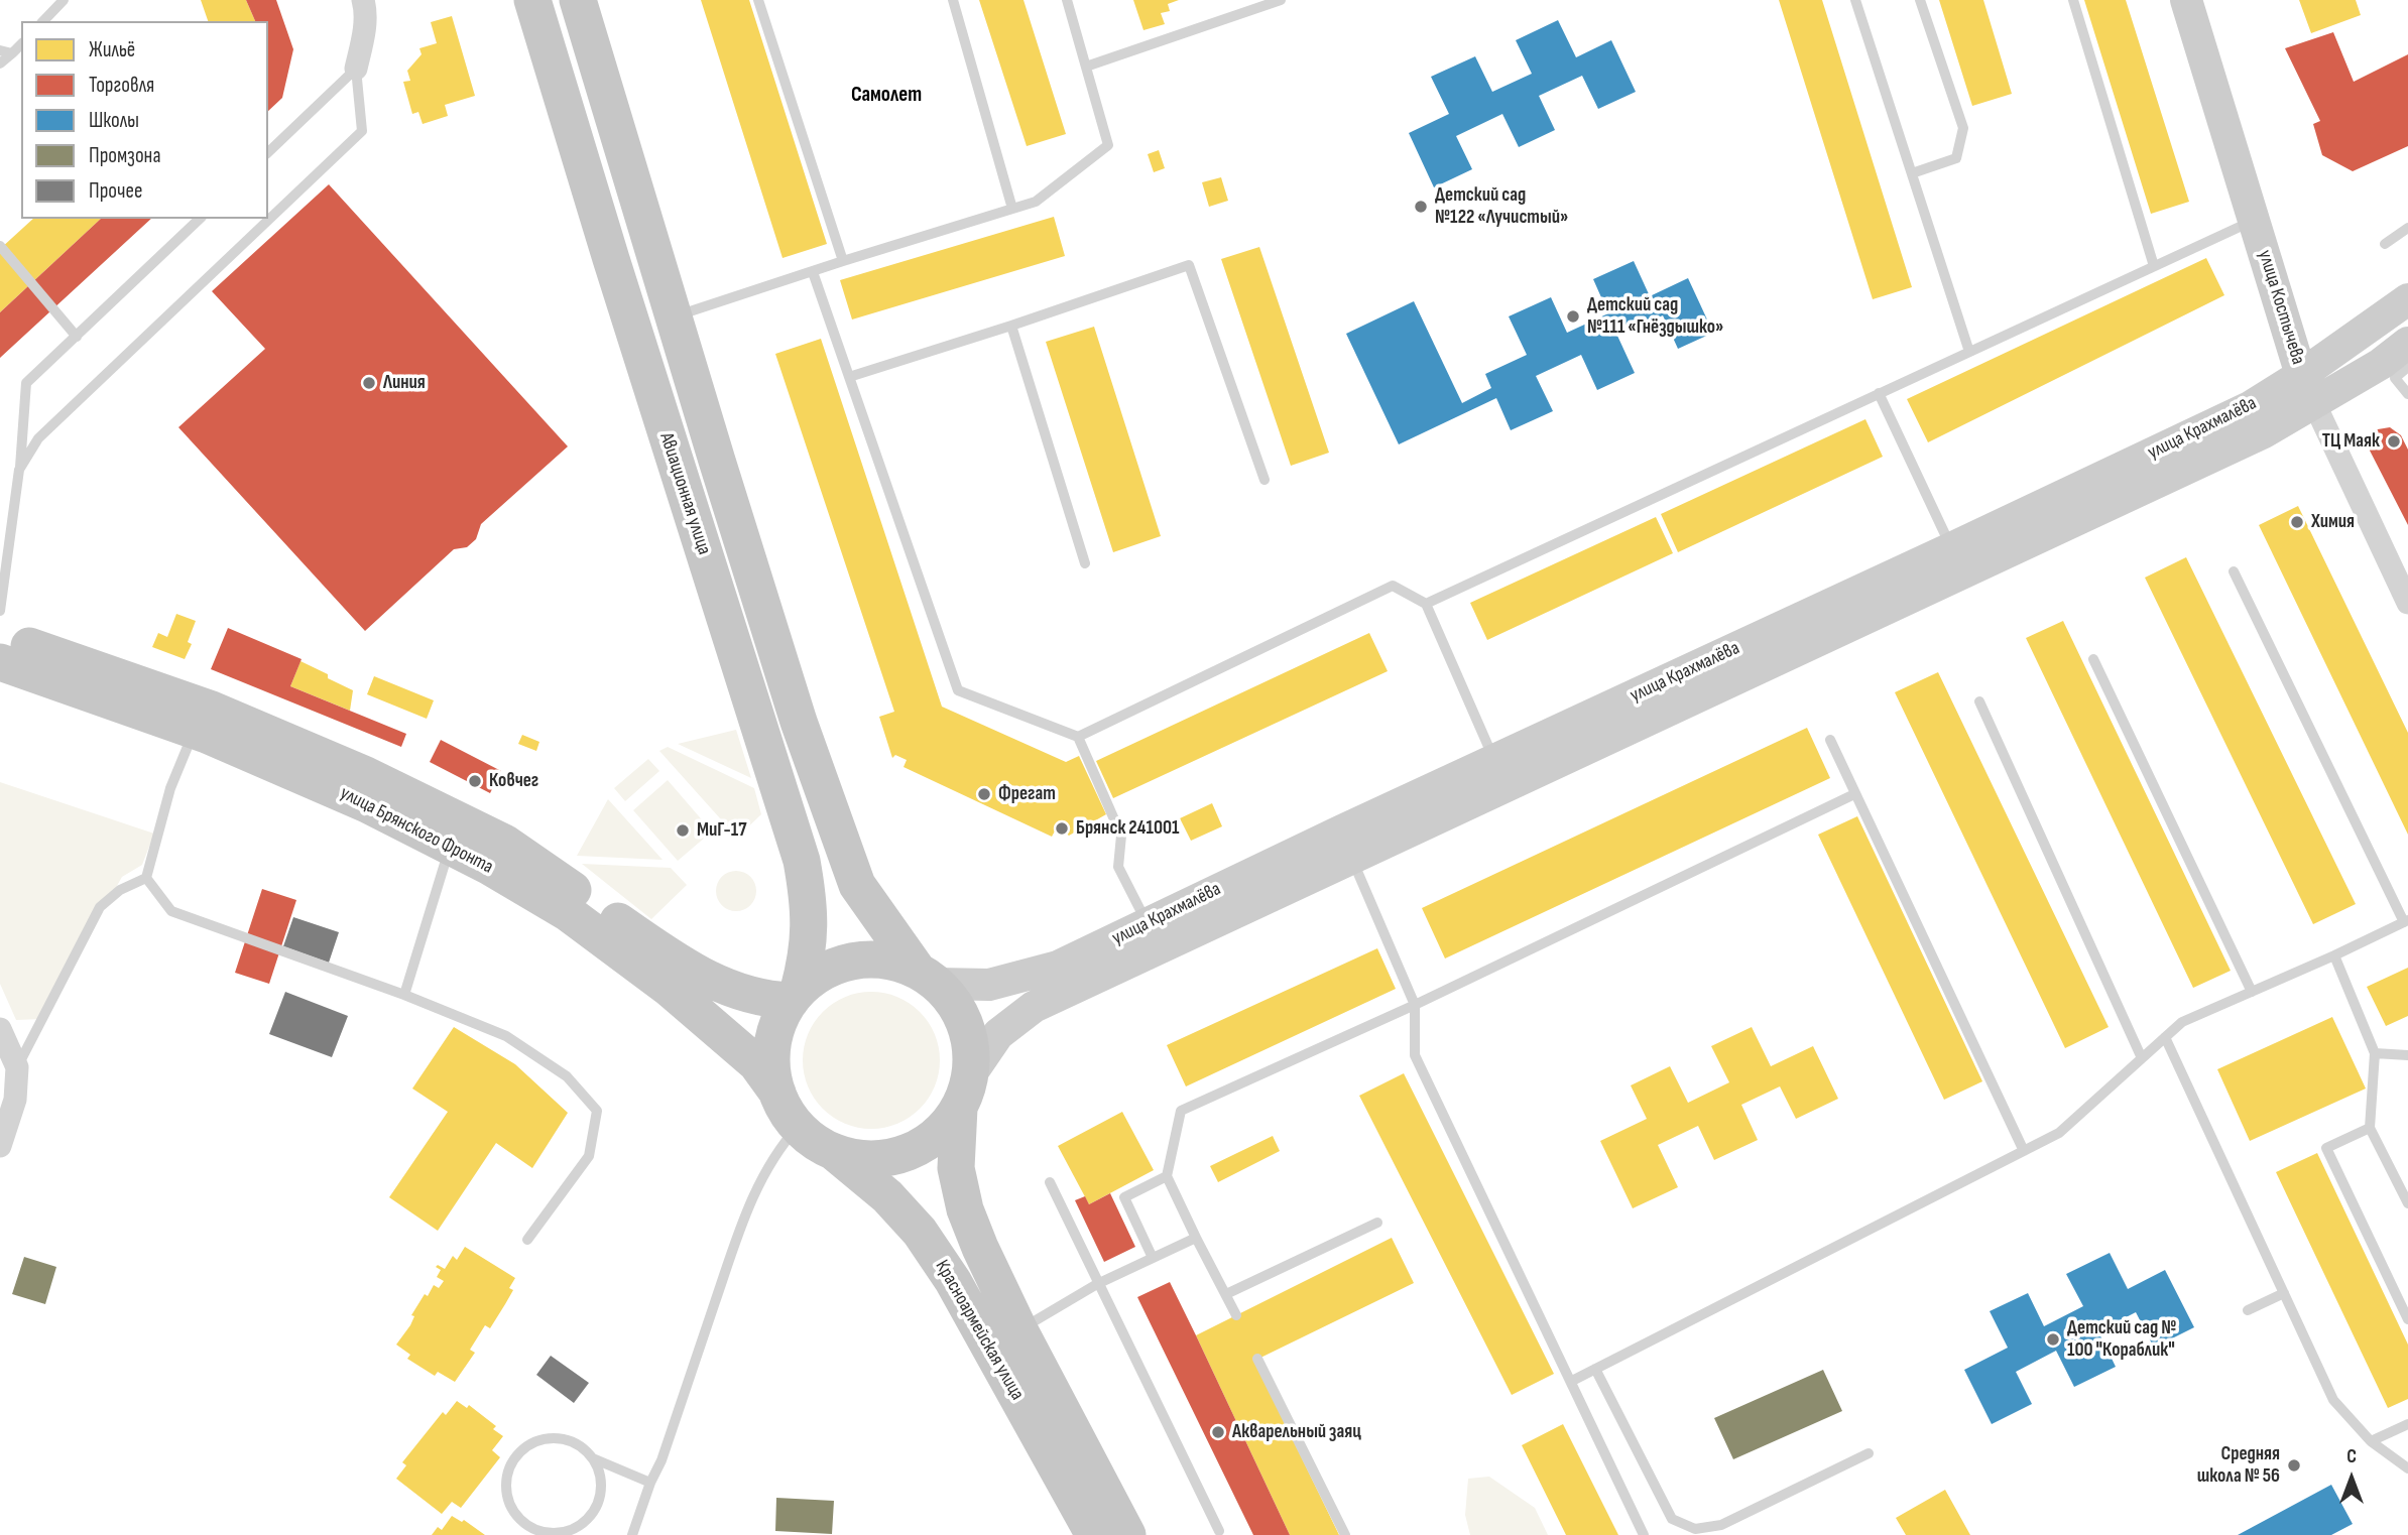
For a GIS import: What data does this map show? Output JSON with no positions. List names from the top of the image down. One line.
{"streets":{"main road":["улица Костычева","улица Крахмалёва","Авиационная улица","улица Брянского Фронта","Красноармейская улица"]},"crossings":[["улица Костычева","улица Крахмалёва"],["улица Крахмалёва","Авиационная улица"],["улица Крахмалёва","улица Брянского Фронта"],["улица Крахмалёва","Красноармейская улица"],["Авиационная улица","улица Брянского Фронта"],["Авиационная улица","Красноармейская улица"],["улица Брянского Фронта","Красноармейская улица"]],"districts":["Самолет"],"places":["Детский сад №122 «Лучистый»","Детский сад №111 «Гнёздышко»","Линия","ТЦ Маяк","Химия","Ковчег","Фрегат","Брянск 241001","МиГ-17","Детский сад № 100 \"Кораблик\"","Акварельный заяц","Средняя школа № 56"],"legend":["Жильё","Торговля","Школы","Промзона","Прочее"],"north":"top"}
